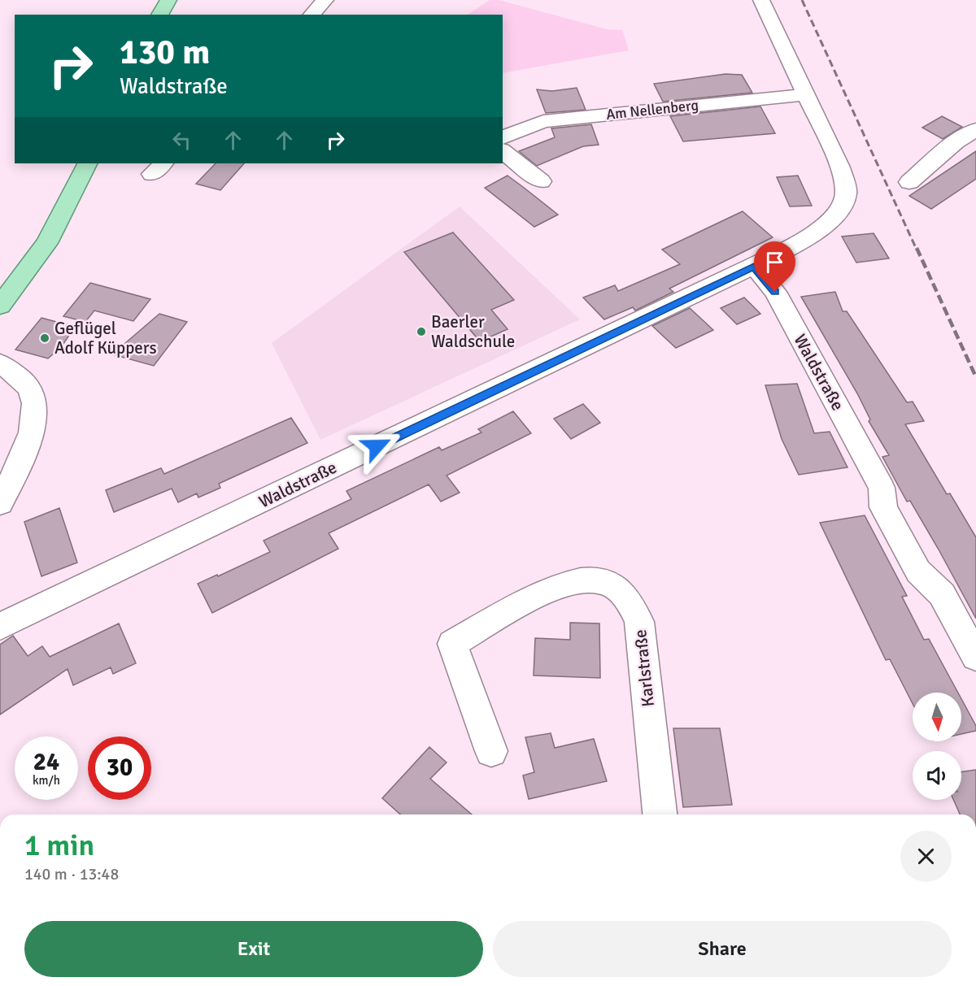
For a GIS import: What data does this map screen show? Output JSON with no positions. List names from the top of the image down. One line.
{"streets":{"street":["Am Nellenberg","Waldstraße","Karlstraße"]},"crossings":[["Am Nellenberg","Waldstraße"]],"places":["Baerler Waldschule","Geflügel Adolf Küppers"],"north":"bottom","page":{"turn":["130 m","Waldstraße"],"speed":"24 km/h","limit":"30","heading":["1 min","140 m · 13:48"],"buttons":["Exit","Share"]}}
